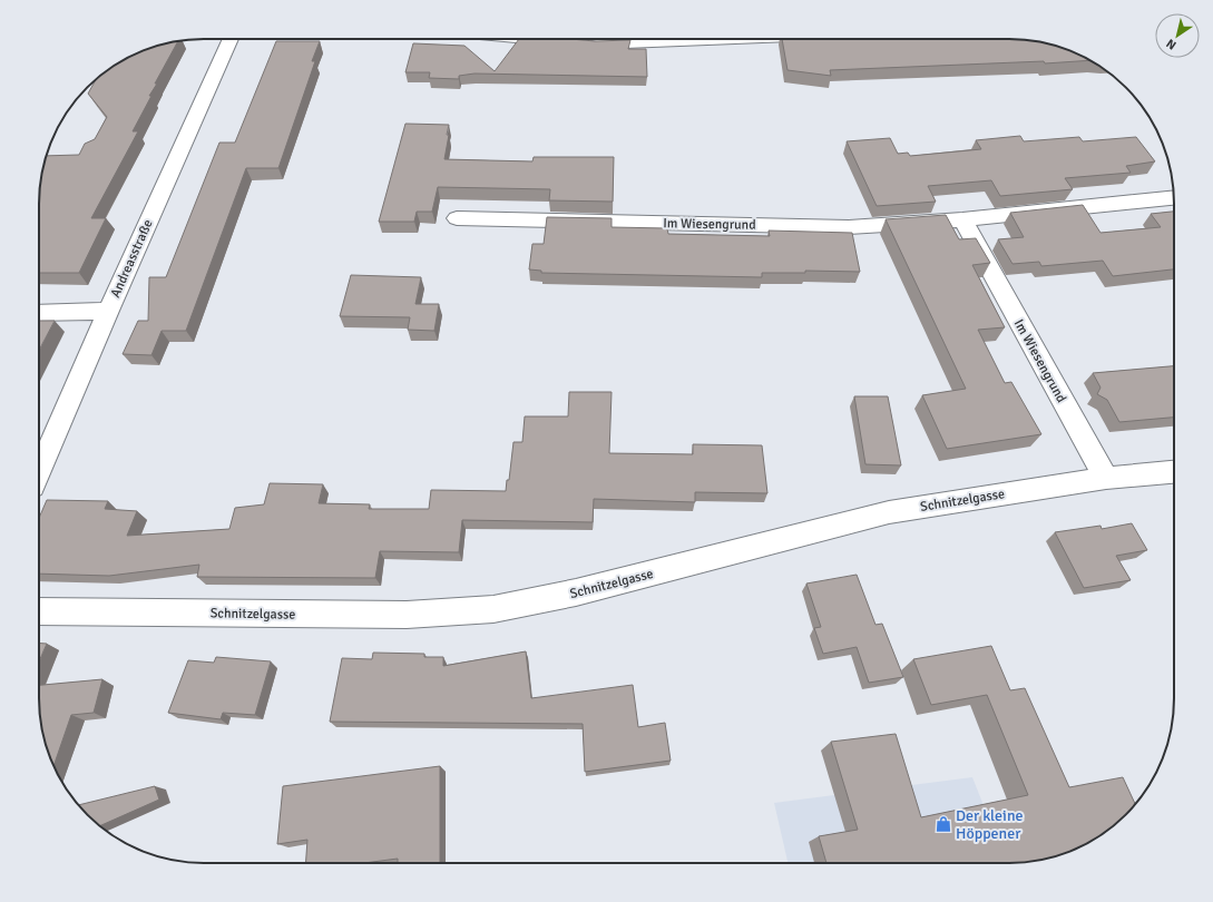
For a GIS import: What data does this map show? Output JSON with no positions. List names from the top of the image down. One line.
{"streets":{"street":["Im Wiesengrund","Andreasstraße","Schnitzelgasse"]},"crossings":[["Im Wiesengrund","Schnitzelgasse"]],"places":{"shop":["Der kleine Höppener"]},"north":"bottom left"}
